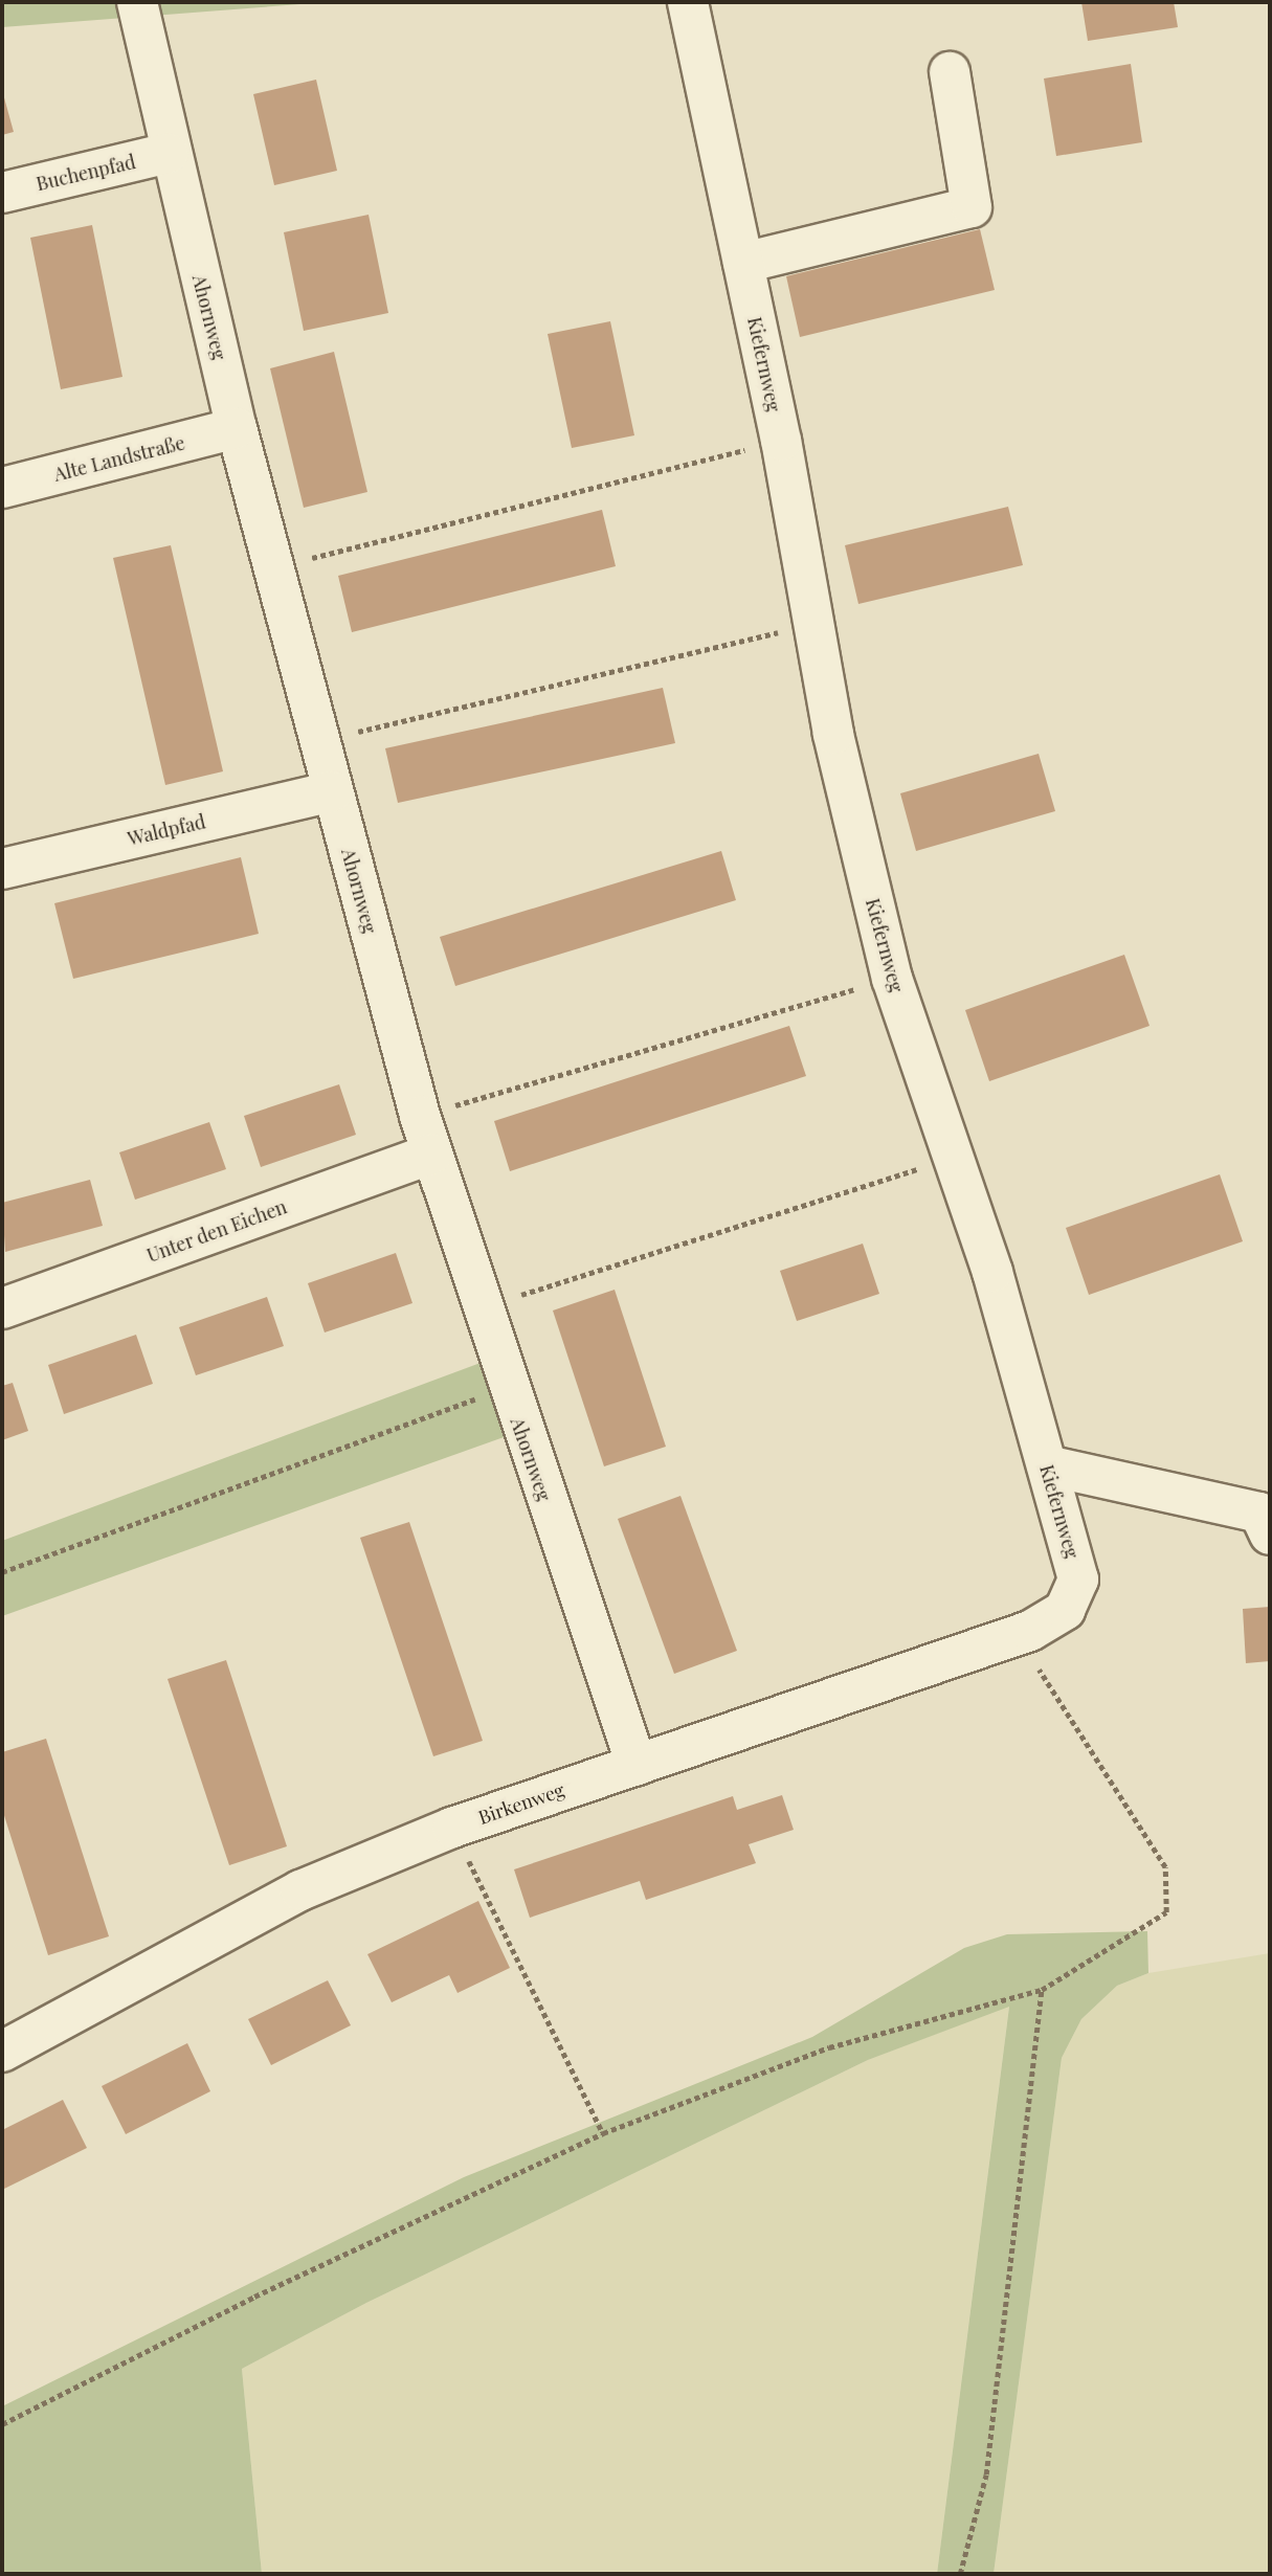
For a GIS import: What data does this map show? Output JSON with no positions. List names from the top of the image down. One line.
{"streets":{"street":["Buchenpfad","Ahornweg","Kiefernweg","Alte Landstraße","Waldpfad","Unter den Eichen","Birkenweg"]},"crossings":[["Buchenpfad","Ahornweg"],["Ahornweg","Alte Landstraße"],["Ahornweg","Waldpfad"],["Ahornweg","Unter den Eichen"],["Ahornweg","Birkenweg"],["Kiefernweg","Birkenweg"]]}
